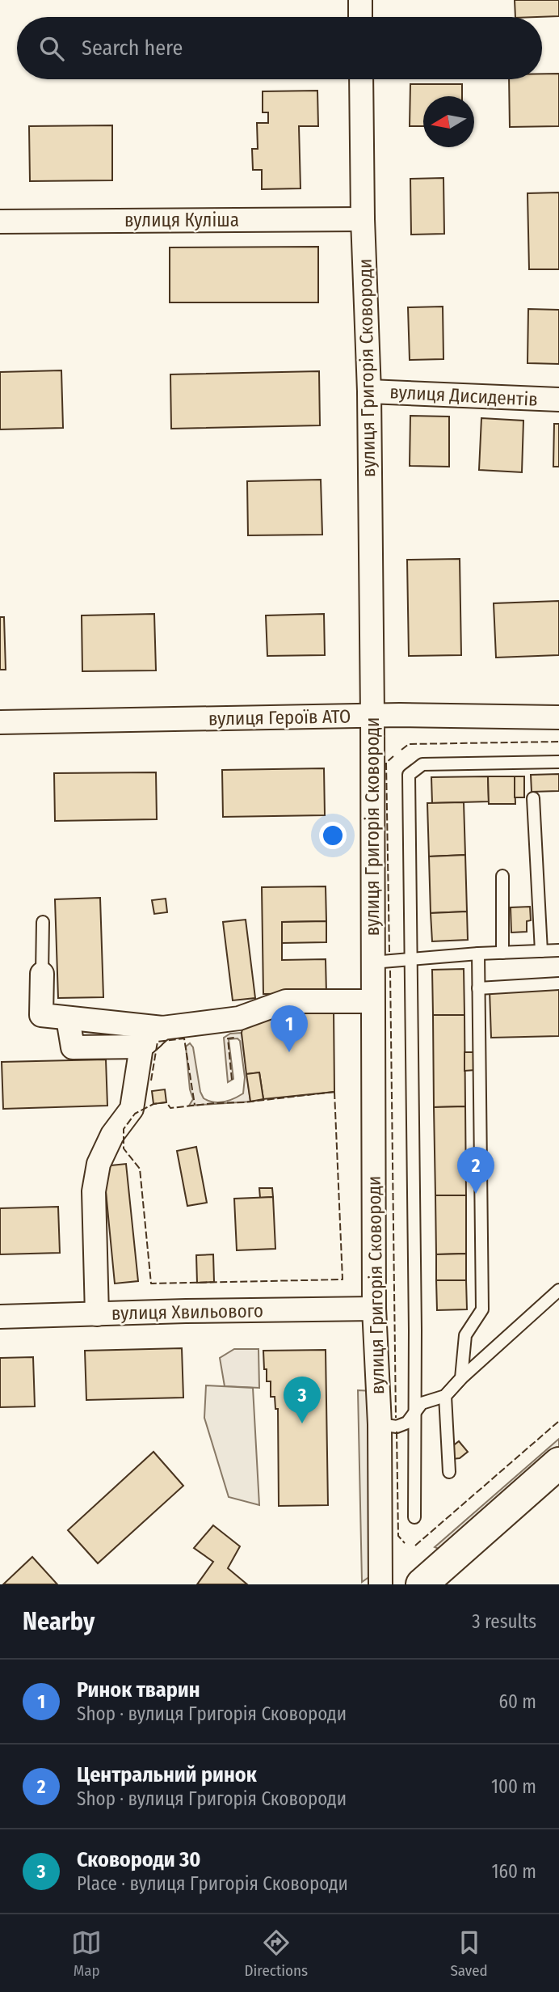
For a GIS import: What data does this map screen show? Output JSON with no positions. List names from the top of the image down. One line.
{"streets":{"street":["вулиця Куліша","вулиця Григорія Сковороди","вулиця Дисидентів","вулиця Героїв АТО","вулиця Хвильового"]},"crossings":[["вулиця Куліша","вулиця Григорія Сковороди"],["вулиця Григорія Сковороди","вулиця Дисидентів"],["вулиця Григорія Сковороди","вулиця Героїв АТО"],["вулиця Григорія Сковороди","вулиця Хвильового"]],"north":"left","page":{"search":"Search here","pins":["1","2","3"],"heading":["Nearby","3 results"],"list":[{"mark":"1","name":"Ринок тварин","note":"Shop · вулиця Григорія Сковороди","value":"60 m"},{"mark":"2","name":"Центральний ринок","note":"Shop · вулиця Григорія Сковороди","value":"100 m"},{"mark":"3","name":"Сковороди 30","note":"Place · вулиця Григорія Сковороди","value":"160 m"}],"nav":["Map","Directions","Saved"]}}
